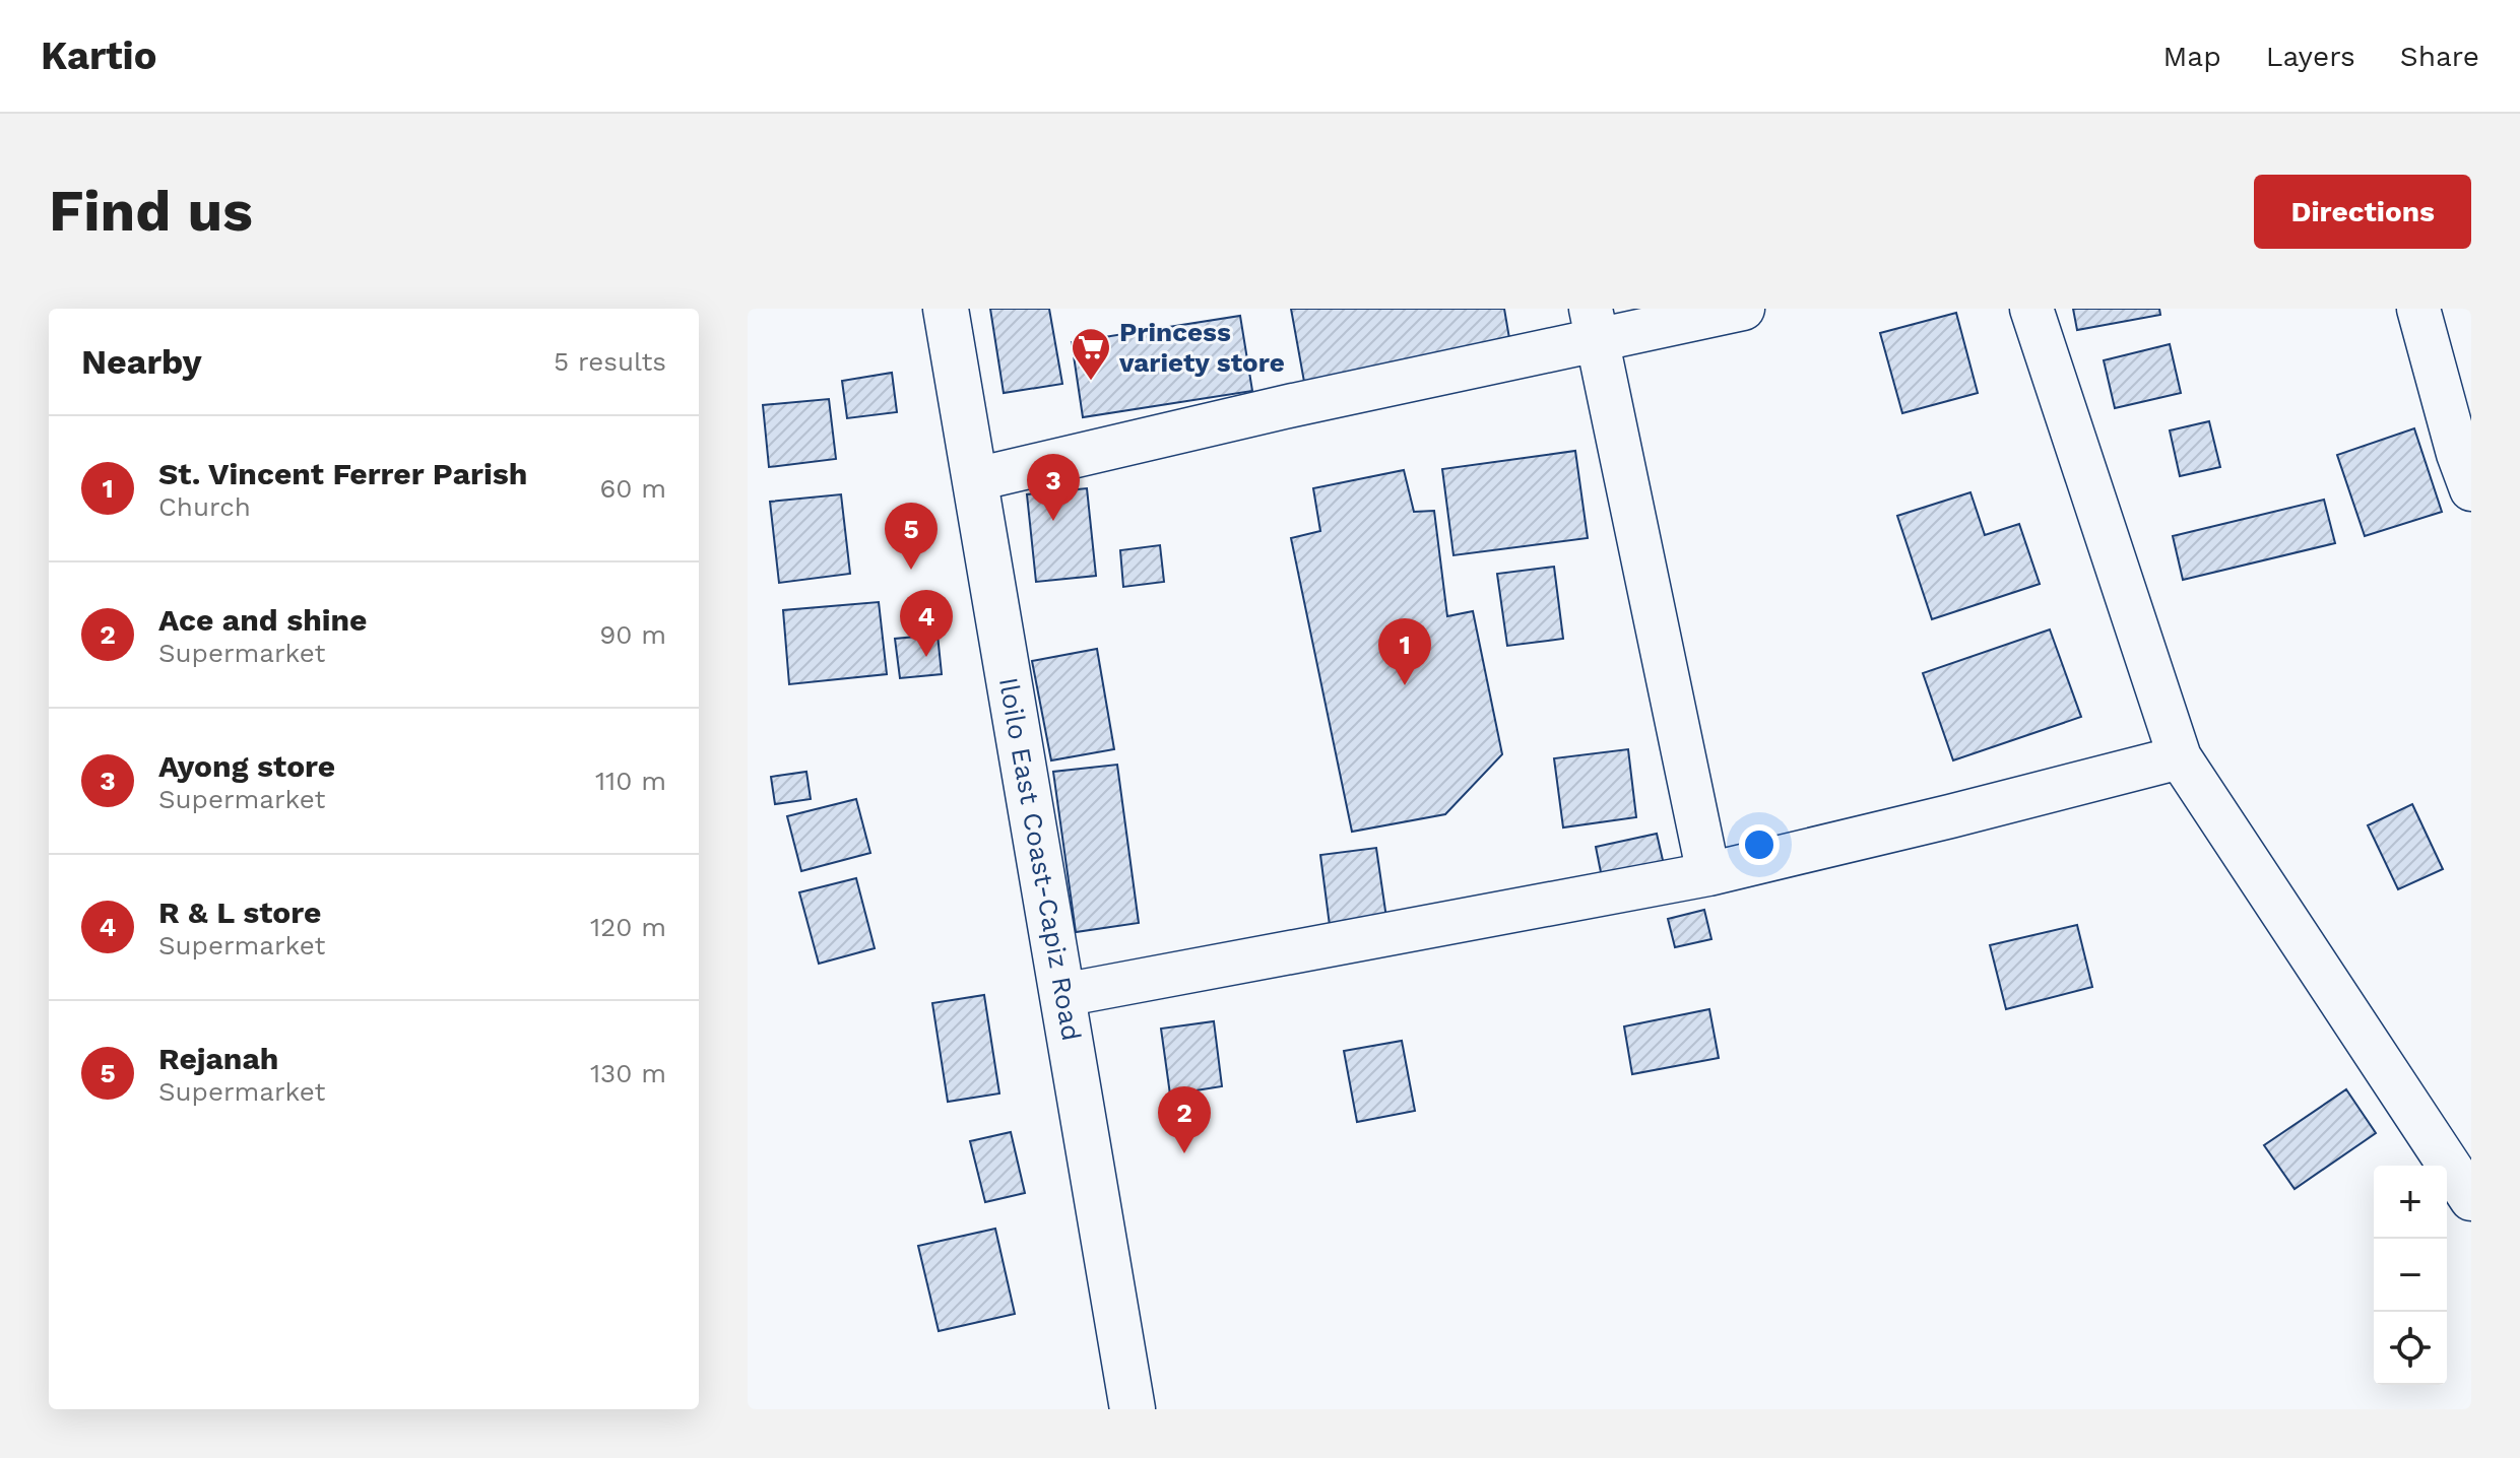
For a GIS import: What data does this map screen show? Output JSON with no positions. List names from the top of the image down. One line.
{"streets":{"main road":["Iloilo East Coast-Capiz Road"]},"places":{"supermarket":["Princess variety store"]},"page":{"header":"Kartio","nav":["Map","Layers","Share"],"buttons":"Directions","title":"Find us","heading":["Nearby","5 results"],"list":[{"mark":"1","name":"St. Vincent Ferrer Parish","note":"Church","value":"60 m"},{"mark":"2","name":"Ace and shine","note":"Supermarket","value":"90 m"},{"mark":"3","name":"Ayong store","note":"Supermarket","value":"110 m"},{"mark":"4","name":"R & L store","note":"Supermarket","value":"120 m"},{"mark":"5","name":"Rejanah","note":"Supermarket","value":"130 m"}],"pins":["3","5","4","1","2"],"map_buttons":["+","−"]}}
